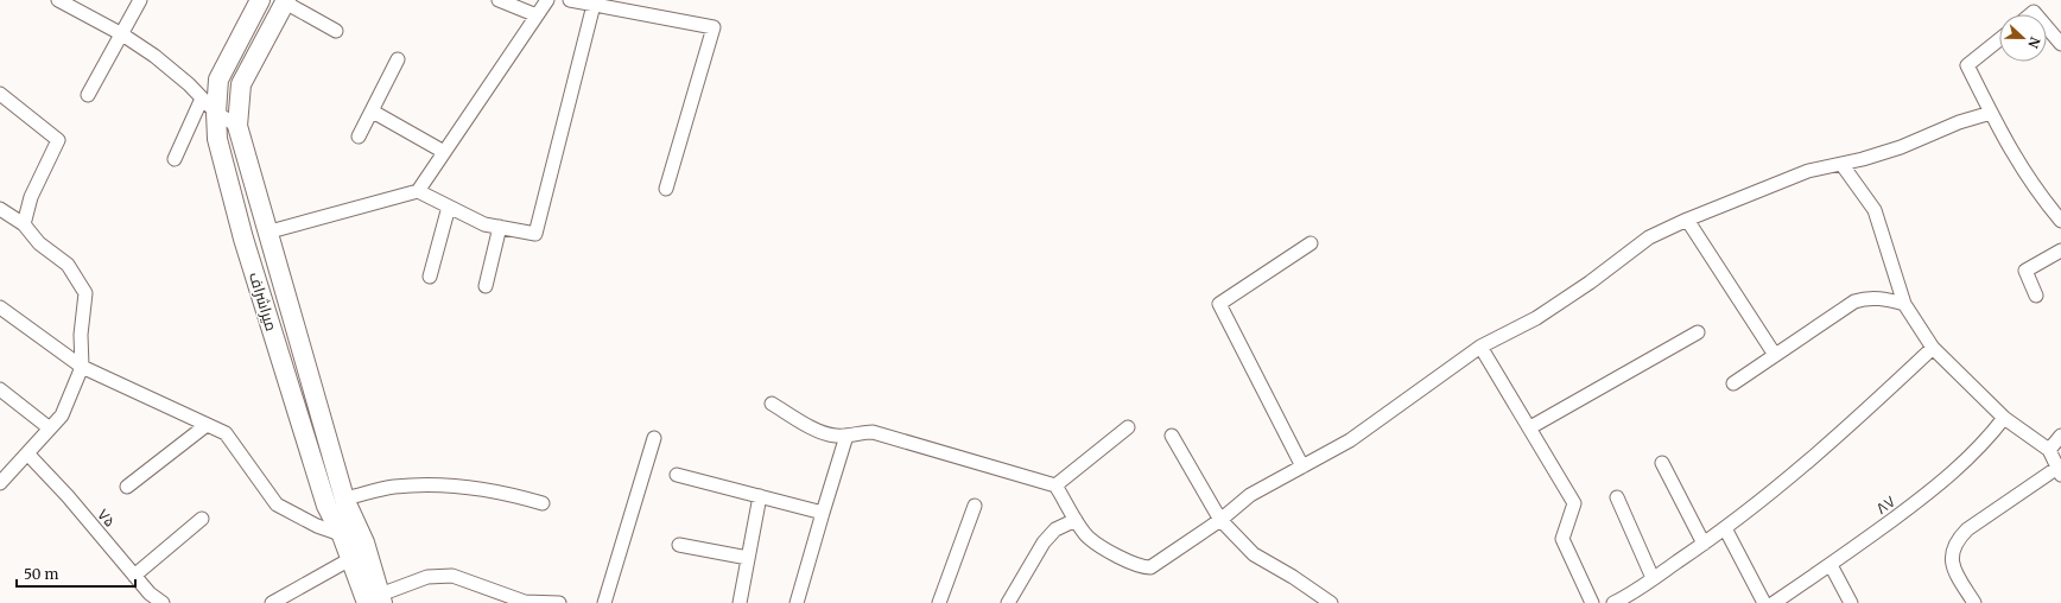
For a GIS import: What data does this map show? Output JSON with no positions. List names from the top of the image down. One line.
{"streets":{"street":["میراشراف","۸۷","۷۵"]},"scale_bar":"50 m","north":"right"}
